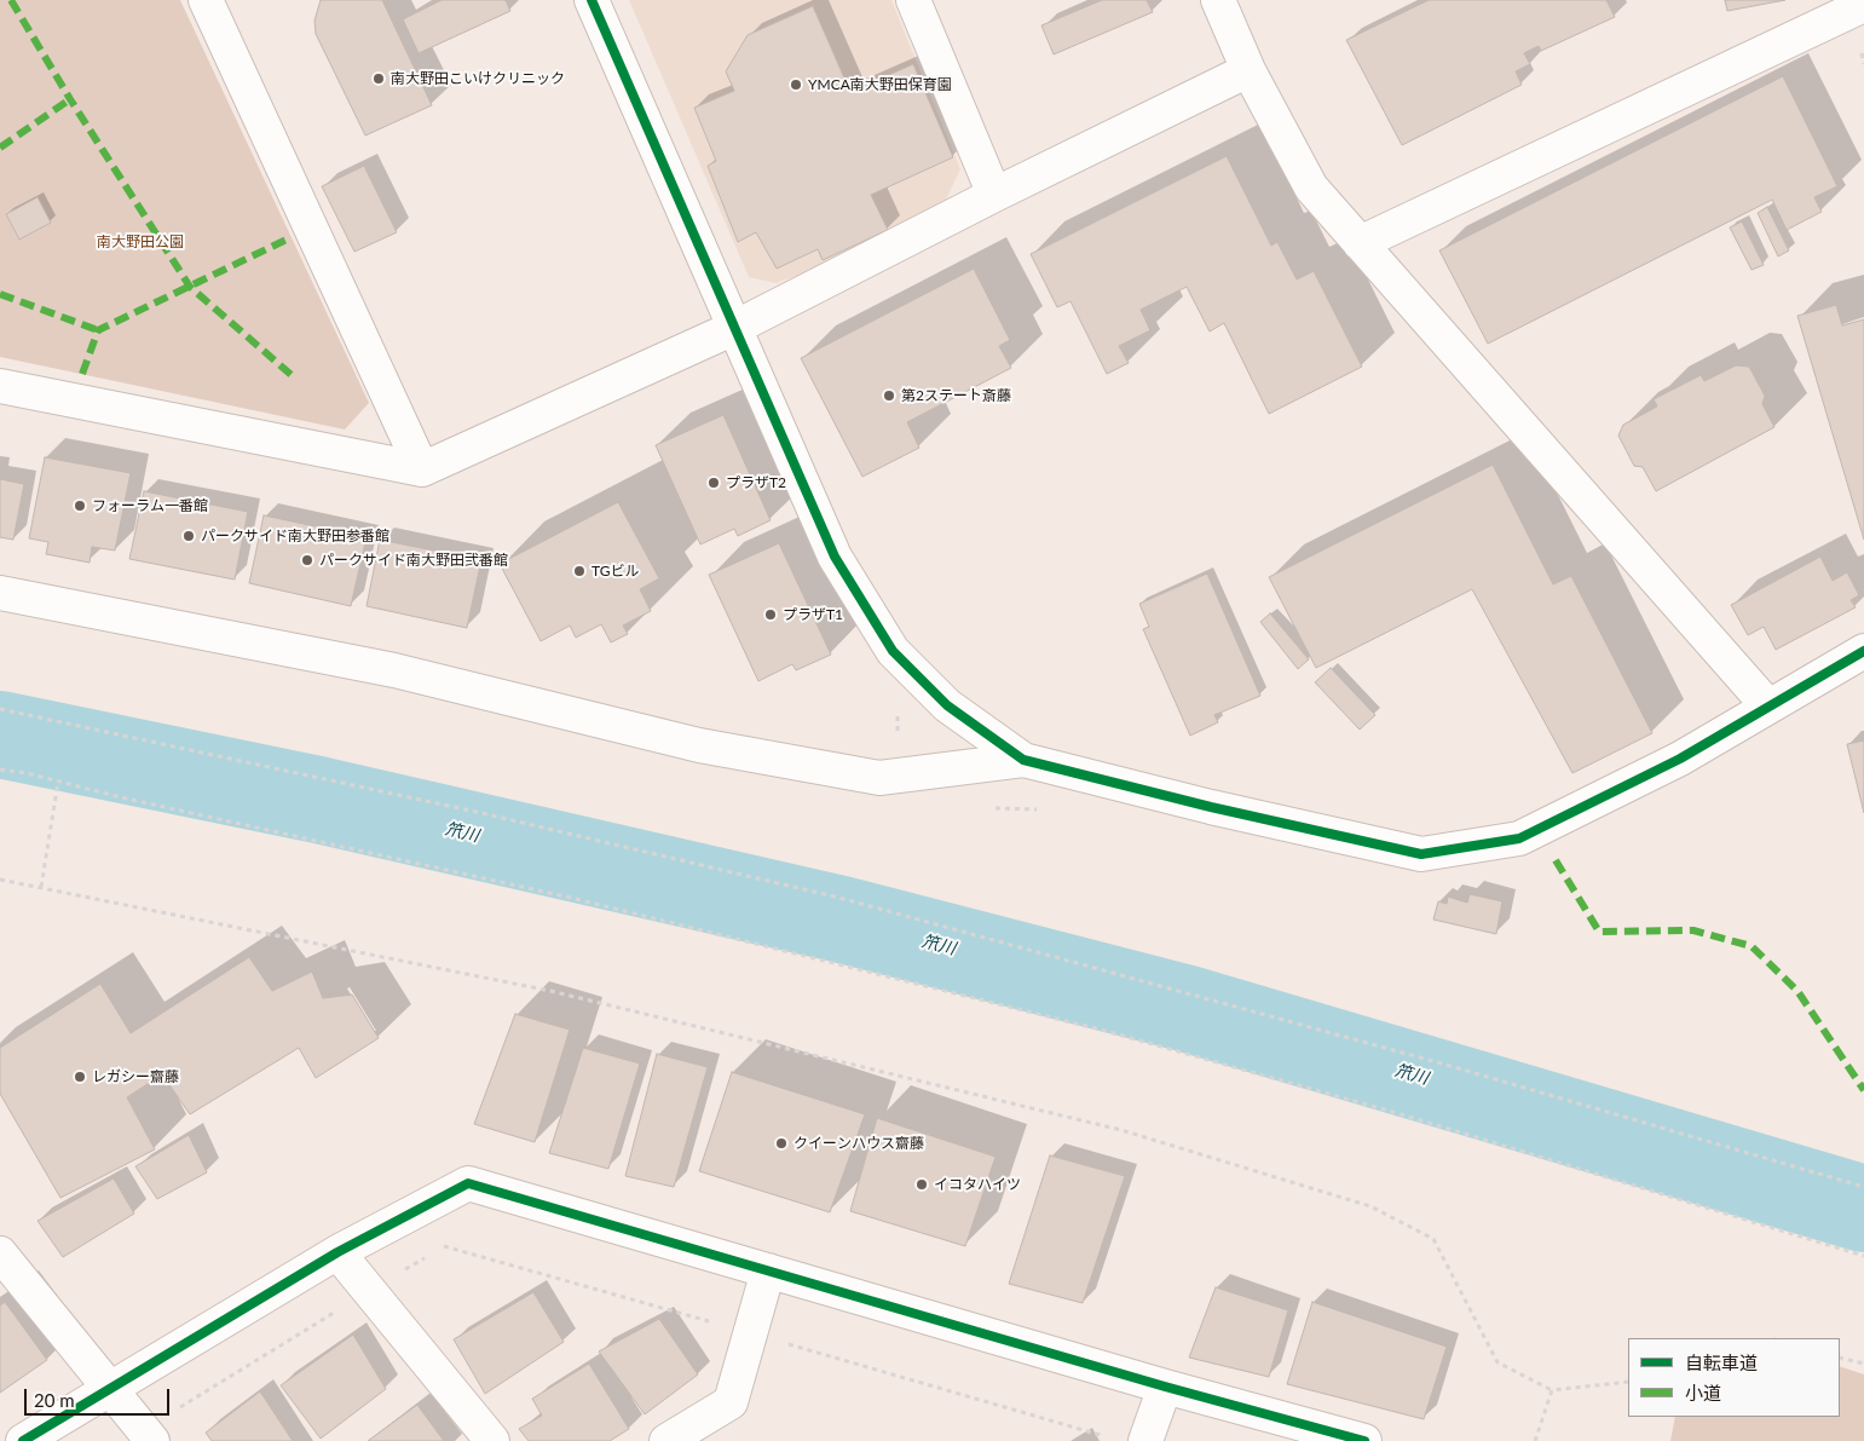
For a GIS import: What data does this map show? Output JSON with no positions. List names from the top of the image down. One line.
{"water":["笊川"],"parks":["南大野田公園"],"places":["南大野田こいけクリニック","YMCA南大野田保育園","第2ステート斎藤","プラザT2","フォーラム一番館","パークサイド南大野田参番館","パークサイド南大野田弐番館","TGビル","プラザT1","レガシー齋藤","クイーンハウス齋藤","イコタハイツ"],"legend":["自転車道","小道"],"scale_bar":"20 m"}
